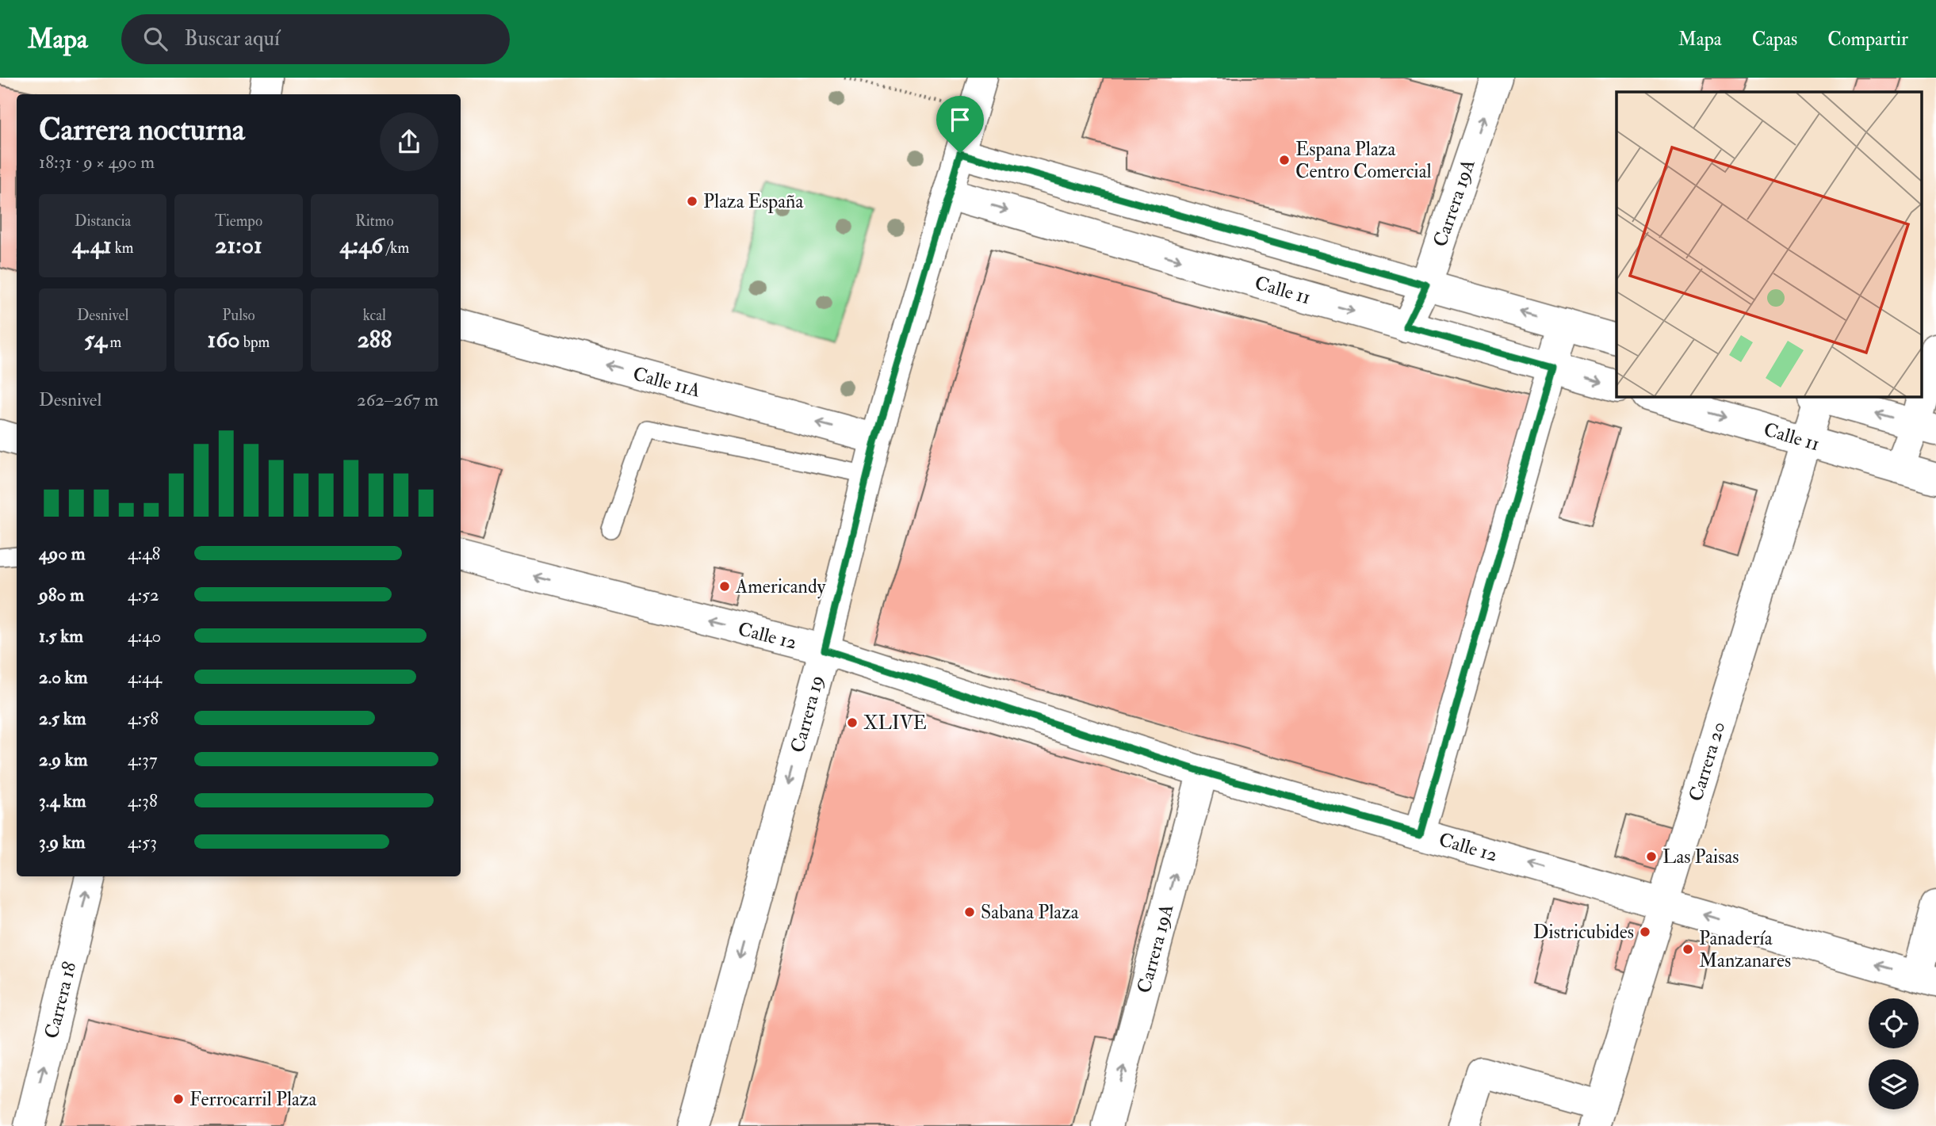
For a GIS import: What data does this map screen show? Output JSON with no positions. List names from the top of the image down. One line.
{"streets":{"street":["Carrera 19A","Calle 11","Calle 11A","Calle 12","Carrera 19","Carrera 20","Carrera 18"]},"crossings":[["Carrera 19A","Calle 11"],["Carrera 19A","Calle 12"],["Calle 11","Carrera 19"],["Calle 11","Carrera 20"],["Calle 11A","Carrera 19"],["Calle 12","Carrera 19"],["Calle 12","Carrera 20"]],"one_way":["Carrera 19A","Calle 11A","Calle 12","Carrera 19","Carrera 18"],"places":["Espana Plaza Centro Comercial","Plaza España","Americandy","XLIVE","Las Paisas","Sabana Plaza","Districubides","Panadería Manzanares","Ferrocarril Plaza"],"page":{"header":"Mapa","search":"Buscar aquí","nav":["Mapa","Capas","Compartir"],"heading":["Carrera nocturna","18:31 · 9 × 490 m"],"stats":[["Distancia","4.41 km"],["Tiempo","21:01"],["Ritmo","4:46 /km"],["Desnivel","54 m"],["Pulso","160 bpm"],["kcal","288"]],"chart":["Desnivel","262–267 m"],"list":[{"name":"490 m","note":"4:48"},{"name":"980 m","note":"4:52"},{"name":"1.5 km","note":"4:40"},{"name":"2.0 km","note":"4:44"},{"name":"2.5 km","note":"4:58"},{"name":"2.9 km","note":"4:37"},{"name":"3.4 km","note":"4:38"},{"name":"3.9 km","note":"4:53"}]}}
